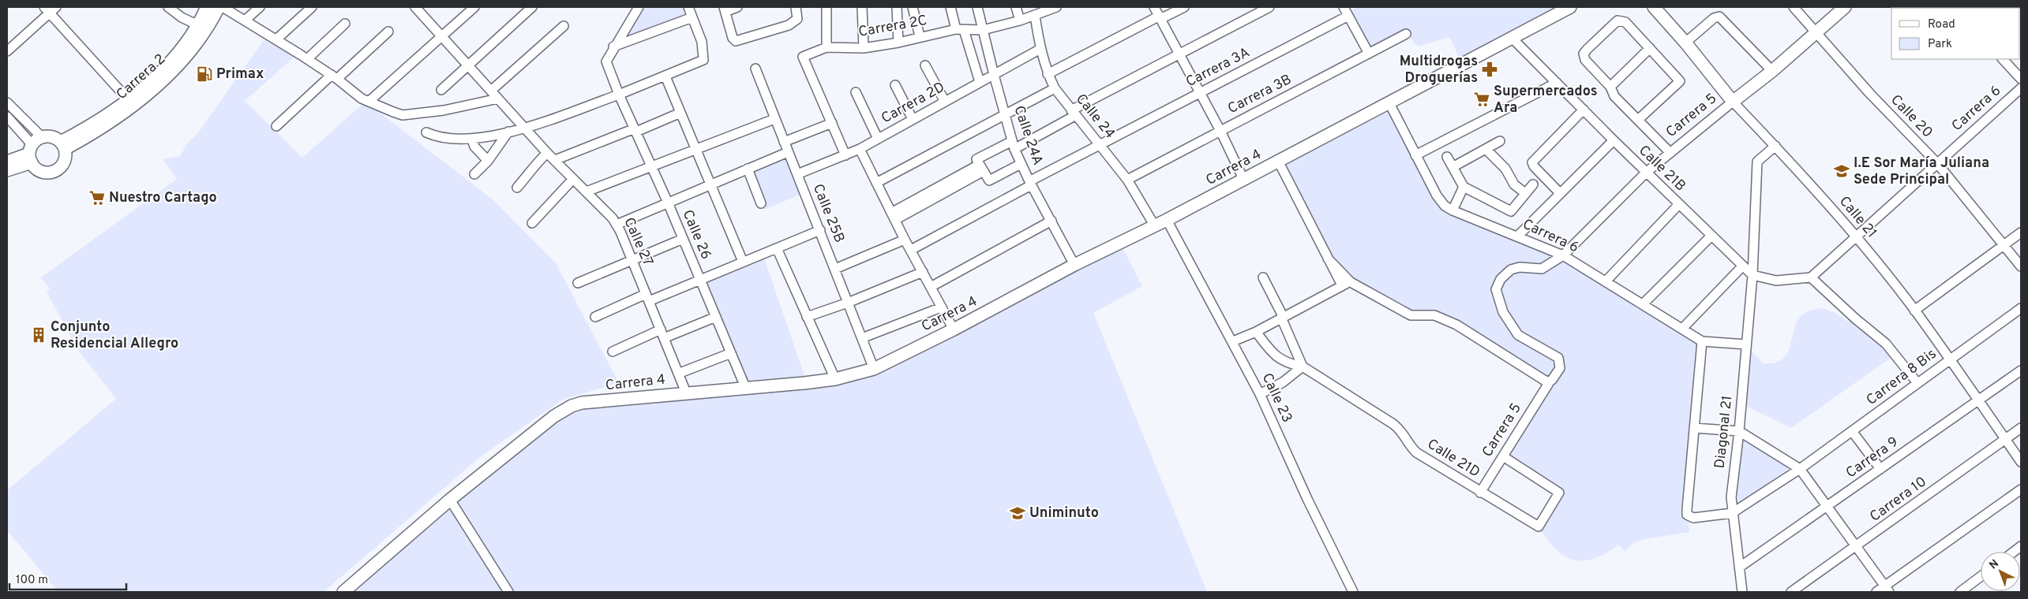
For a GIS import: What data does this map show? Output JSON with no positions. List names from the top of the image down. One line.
{"streets":{"main road":["Carrera 2","Carrera 5","Carrera 4","Calle 21"],"street":["Carrera 2C","Carrera 3A","Carrera 3B","Carrera 2D","Carrera 6","Calle 24","Calle 20","Calle 24A","Calle 21B","Calle 25B","Calle 26","Calle 27","Carrera 8 Bis","Calle 23","Diagonal 21","Carrera 9","Calle 21D","Carrera 10"]},"crossings":[["Carrera 2C","Calle 24"],["Carrera 2C","Calle 24A"],["Carrera 3A","Calle 24"],["Carrera 3B","Calle 24"],["Carrera 2D","Calle 24"],["Carrera 2D","Calle 24A"],["Carrera 2D","Calle 25B"],["Carrera 6","Carrera 5"],["Carrera 6","Calle 20"],["Carrera 6","Carrera 4"],["Carrera 6","Calle 21B"],["Carrera 6","Calle 21"],["Carrera 6","Diagonal 21"],["Carrera 5","Calle 20"],["Carrera 5","Calle 21B"],["Carrera 5","Calle 21"],["Carrera 5","Calle 21D"],["Calle 24","Carrera 4"],["Calle 24A","Carrera 4"],["Carrera 4","Calle 21B"],["Carrera 4","Calle 25B"],["Carrera 4","Calle 26"],["Carrera 4","Calle 27"],["Carrera 4","Calle 23"],["Calle 21B","Diagonal 21"],["Calle 21","Carrera 8 Bis"],["Calle 21","Diagonal 21"],["Calle 21","Carrera 9"],["Calle 21","Carrera 10"],["Carrera 8 Bis","Diagonal 21"],["Diagonal 21","Carrera 9"]],"places":{"pharmacy":["Multidrogas Droguerías"],"fuel station":["Primax"],"supermarket":["Supermercados Ara","Nuestro Cartago"],"school or university":["I.E Sor María Juliana Sede Principal","Uniminuto"],"building":["Conjunto Residencial Allegro"]},"legend":["Road","Park"],"scale_bar":"100 m","north":"top left"}
